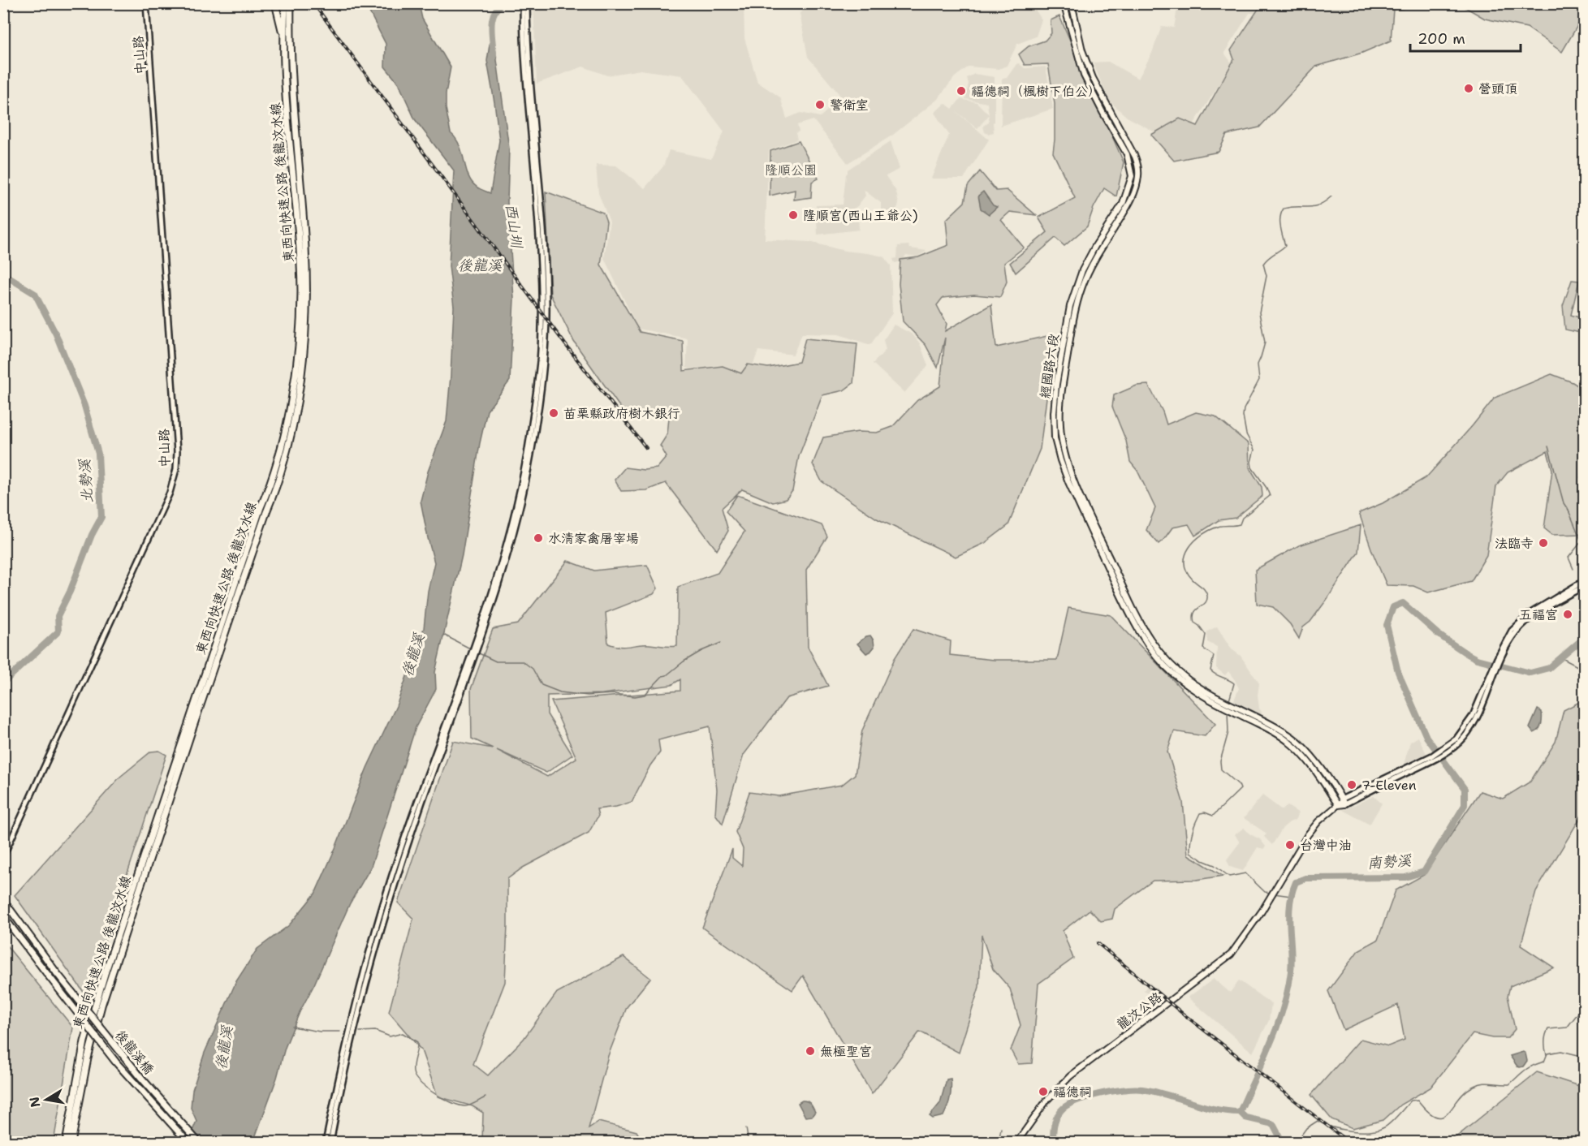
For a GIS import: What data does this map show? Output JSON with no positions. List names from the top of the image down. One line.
{"streets":{"highway":["東西向快速公路 後龍汶水線","後龍溪橋"],"main road":["經國路六段","龍汶公路"],"street":["中山路"]},"water":["西山圳","後龍溪","北勢溪","南勢溪"],"parks":["隆順公園"],"places":["營頭頂","福德祠（楓樹下伯公）","警衛室","隆順宮(西山王爺公)","苗栗縣政府樹木銀行","水清家禽屠宰場","法臨寺","五福宮","7-Eleven","台灣中油","無極聖宮","福德祠"],"scale_bar":"200 m","north":"left"}
